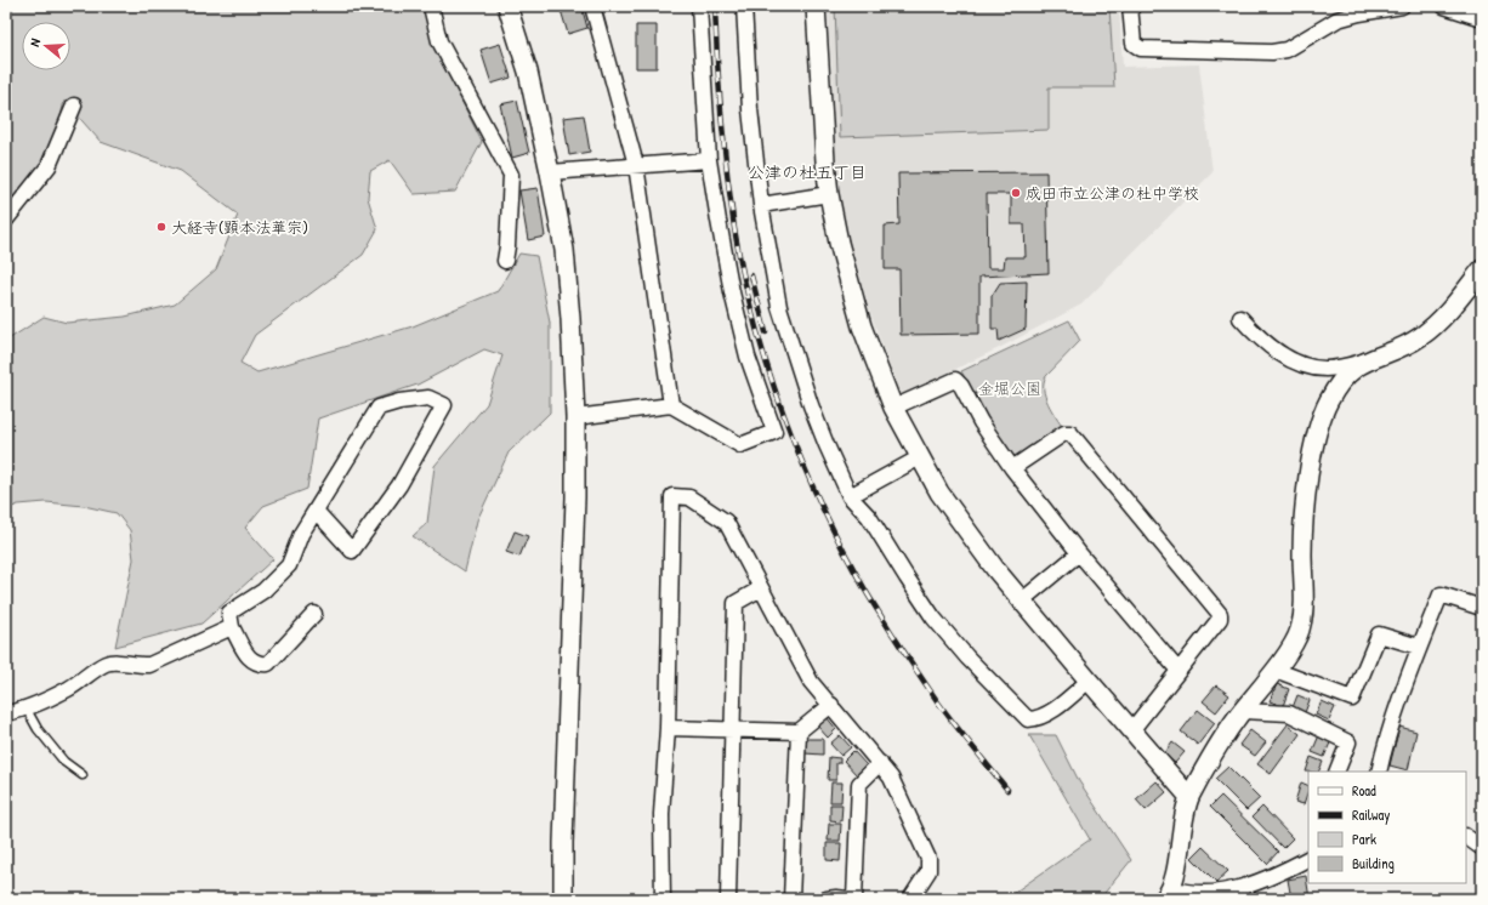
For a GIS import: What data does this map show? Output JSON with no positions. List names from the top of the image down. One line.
{"districts":["公津の杜五丁目"],"parks":["金堀公園"],"places":["成田市立公津の杜中学校","大経寺(顕本法華宗)"],"legend":["Road","Railway","Park","Building"],"north":"left"}
